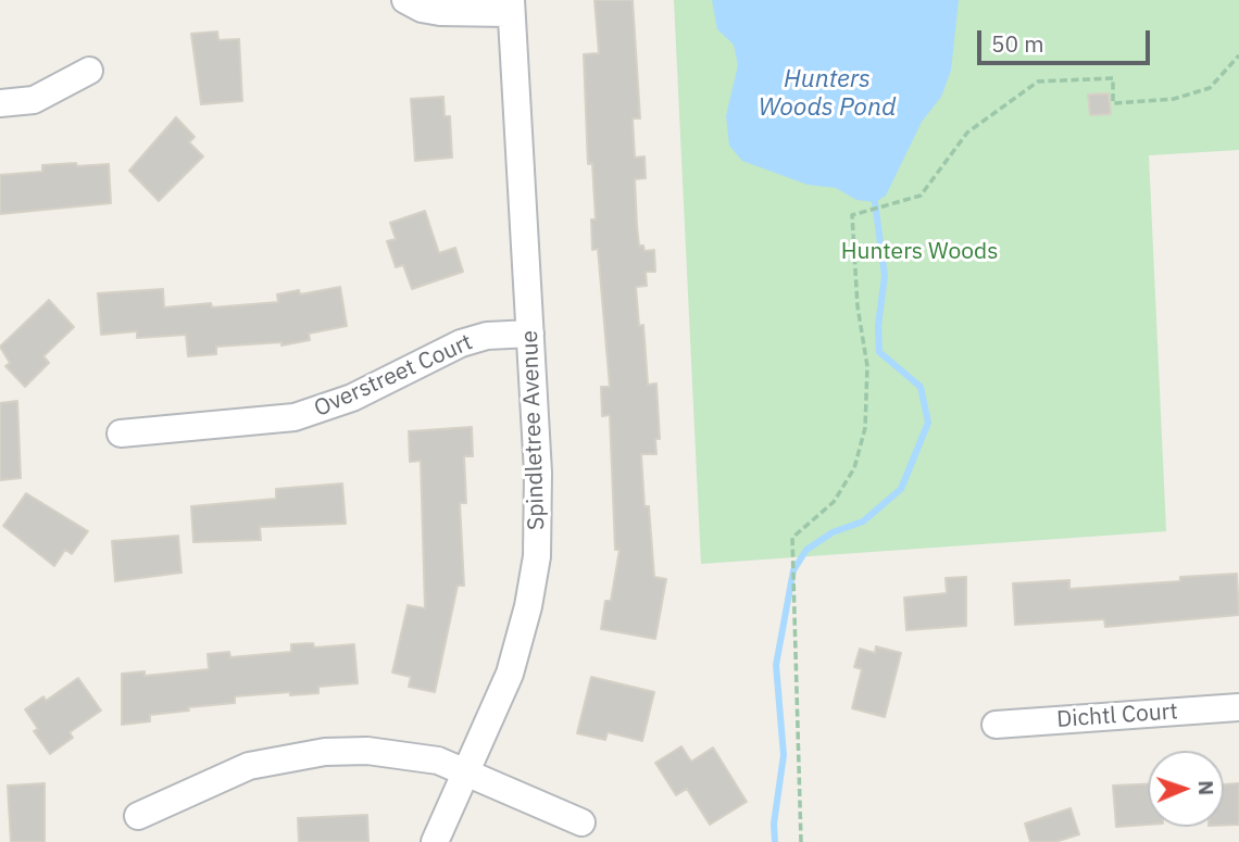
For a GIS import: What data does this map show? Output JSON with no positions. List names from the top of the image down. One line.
{"streets":{"street":["Overstreet Court","Spindletree Avenue","Dichtl Court"]},"crossings":[["Overstreet Court","Spindletree Avenue"]],"water":["Hunters Woods Pond"],"parks":["Hunters Woods"],"scale_bar":"50 m","north":"right"}
